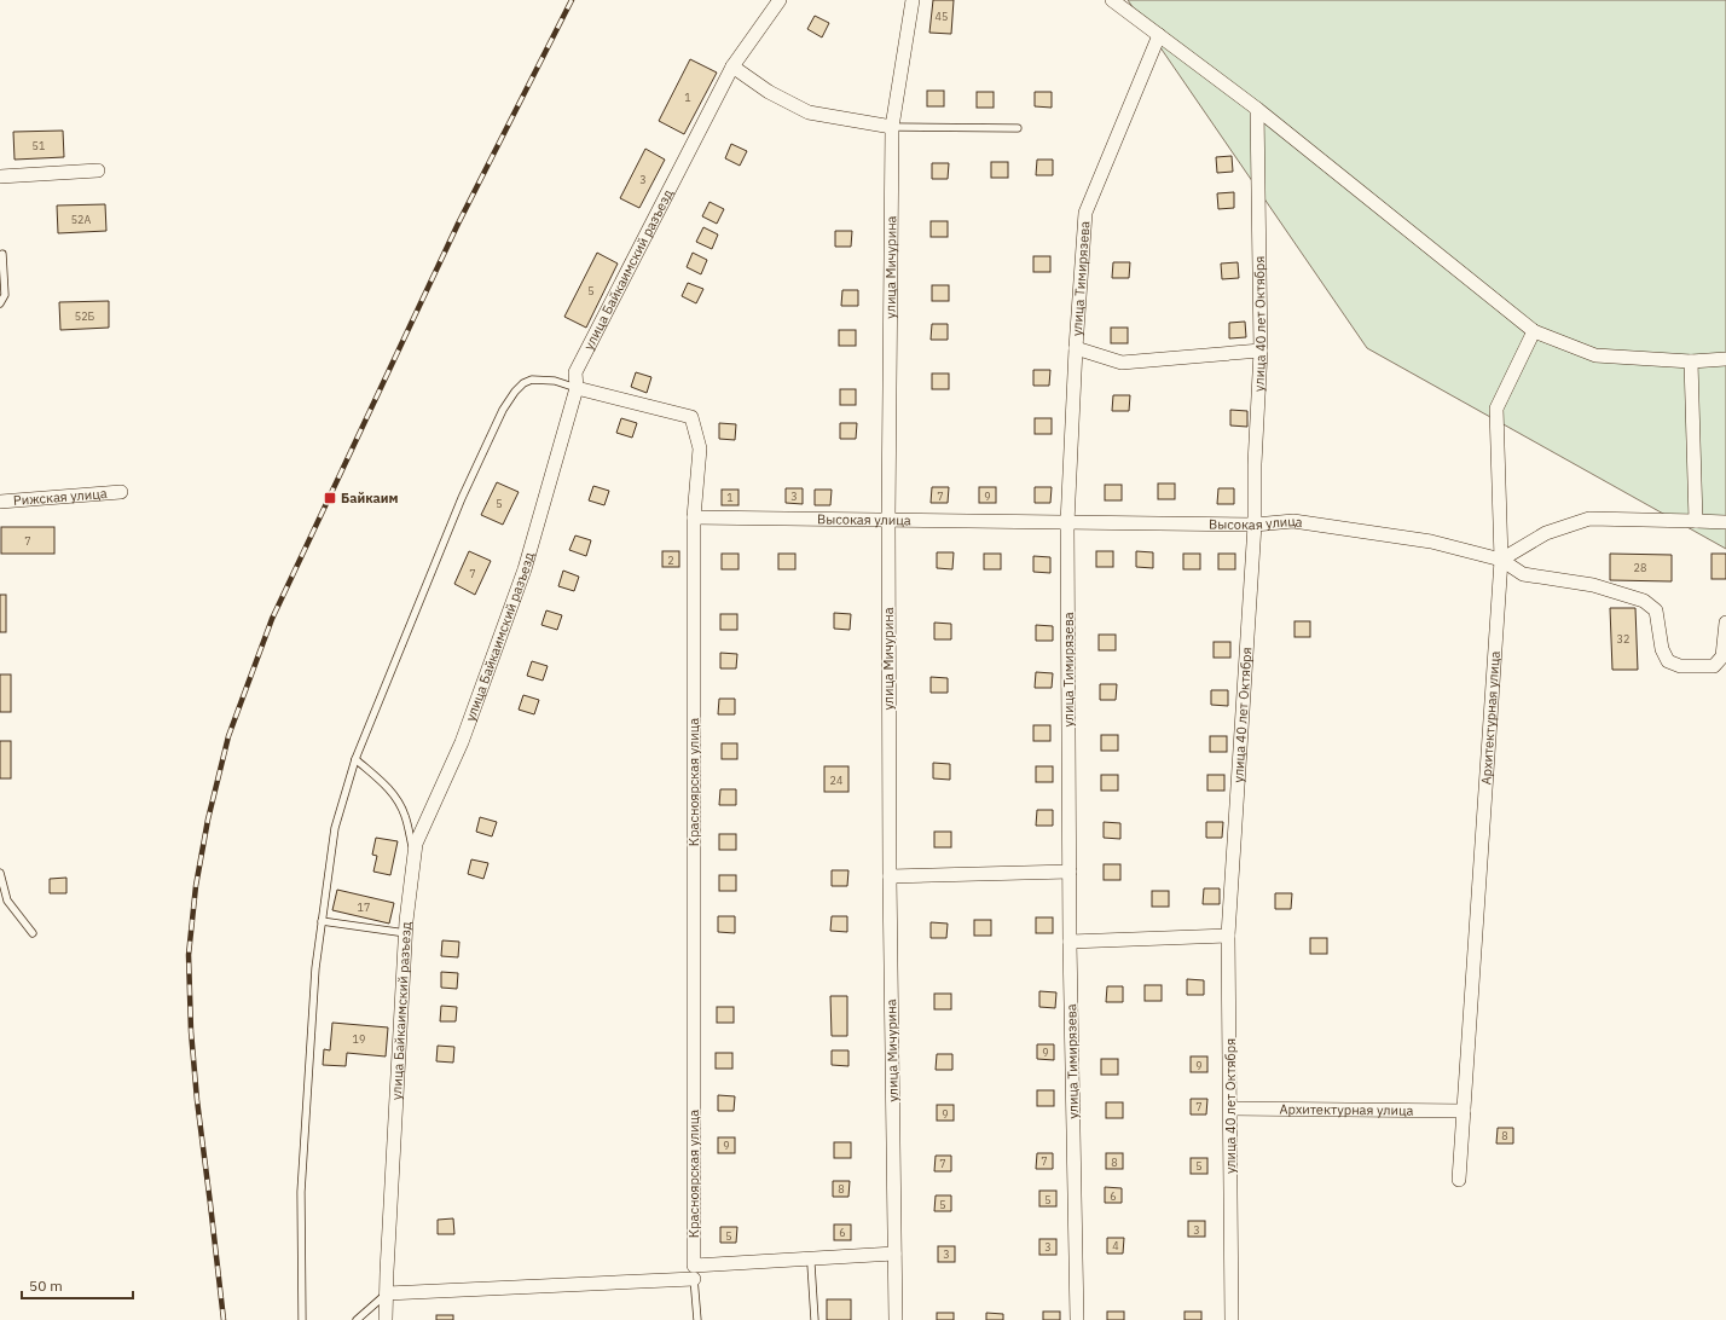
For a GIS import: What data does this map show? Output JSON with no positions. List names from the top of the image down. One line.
{"streets":{"street":["улица Мичурина","улица Байкаимский разъезд","улица Тимирязева","улица 40 лет Октября","Рижская улица","Высокая улица","Архитектурная улица","Красноярская улица"]},"crossings":[["улица Мичурина","Высокая улица"],["улица Байкаимский разъезд","Красноярская улица"],["улица Тимирязева","Высокая улица"],["улица 40 лет Октября","Высокая улица"],["улица 40 лет Октября","Архитектурная улица"],["Высокая улица","Архитектурная улица"],["Высокая улица","Красноярская улица"]],"places":{"transit":["Байкаим"]},"house_numbers":["45","1","51","3","52А","5","52Б","3","7","9","1","5","7","2","28","7","32","24","17","19","9","9","7","9","8","9","7","8","7","5","8","6","5","5","3","6","5","4","3","3"],"scale_bar":"50 m"}
